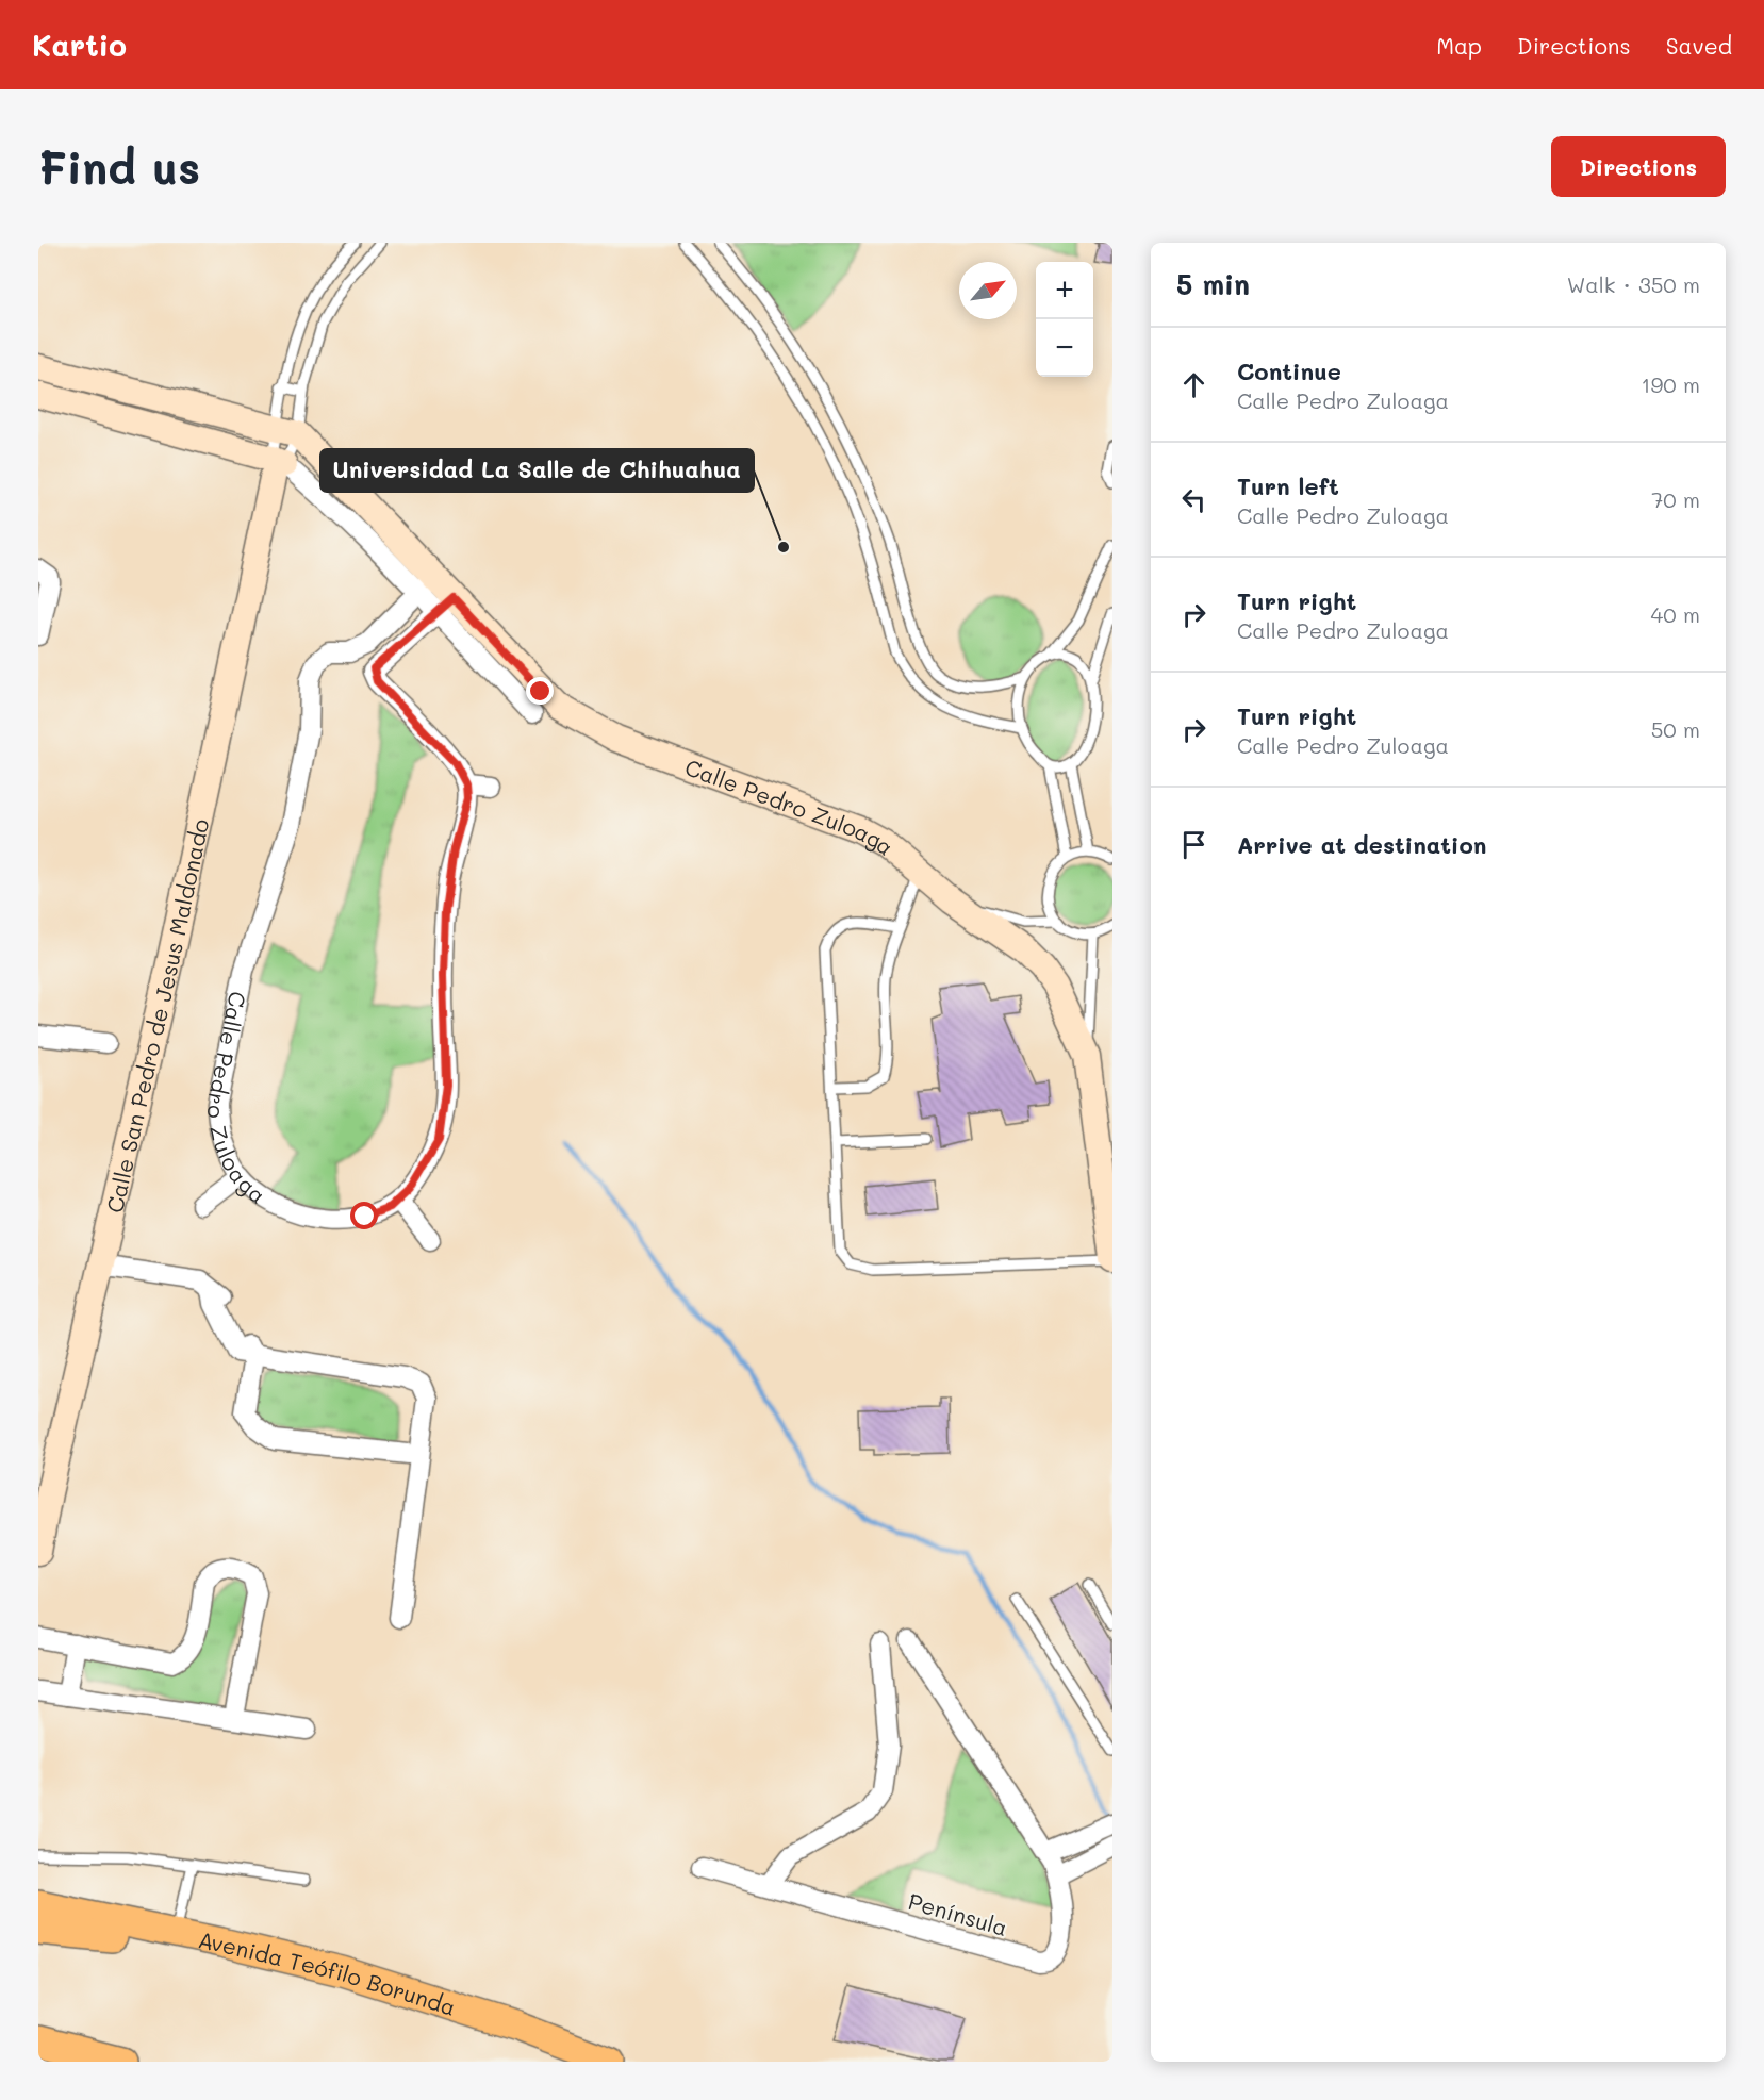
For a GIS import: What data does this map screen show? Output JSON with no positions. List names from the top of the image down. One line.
{"streets":{"main road":["Avenida Teófilo Borunda"],"street":["Calle Pedro Zuloaga","Calle San Pedro de Jesus Maldonado","Península"]},"crossings":[["Calle Pedro Zuloaga","Calle San Pedro de Jesus Maldonado"]],"places":["Universidad La Salle de Chihuahua"],"north":"top right","page":{"header":"Kartio","nav":["Map","Directions","Saved"],"buttons":"Directions","title":"Find us","heading":["5 min","Walk · 350 m"],"map_buttons":["+","−"],"list":[["Continue","Calle Pedro Zuloaga","190 m"],["Turn left","Calle Pedro Zuloaga","70 m"],["Turn right","Calle Pedro Zuloaga","40 m"],["Turn right","Calle Pedro Zuloaga","50 m"],"Arrive at destination"]}}
